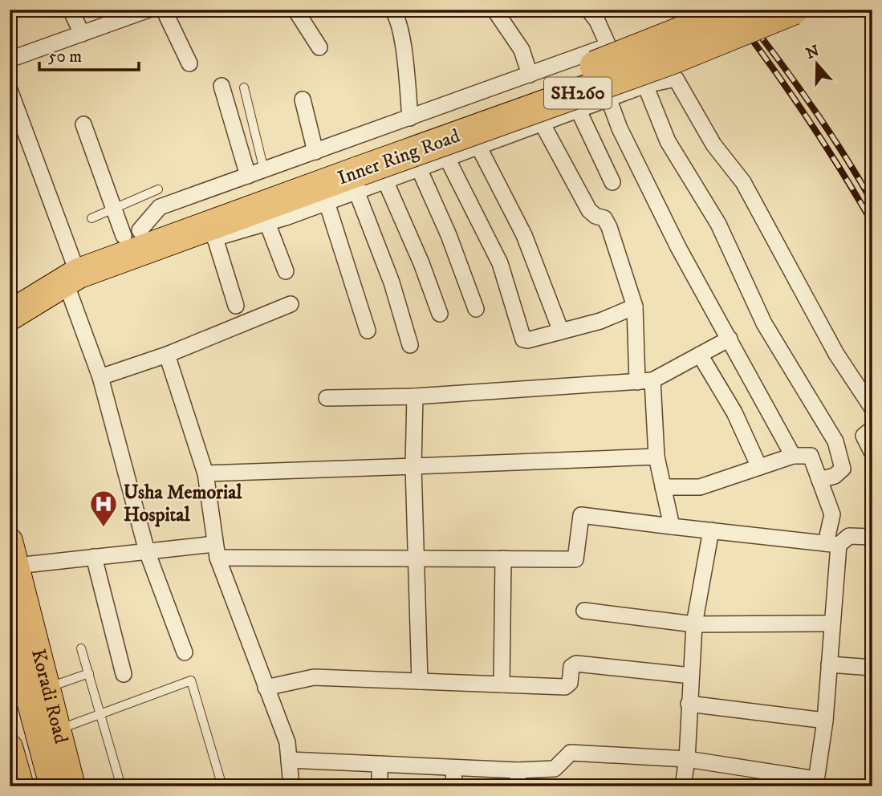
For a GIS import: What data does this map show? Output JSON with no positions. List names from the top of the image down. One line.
{"streets":{"highway":["SH260","Inner Ring Road"],"main road":["Koradi Road"]},"places":{"hospital":["Usha Memorial Hospital"]},"scale_bar":"50 m","north":"top"}
